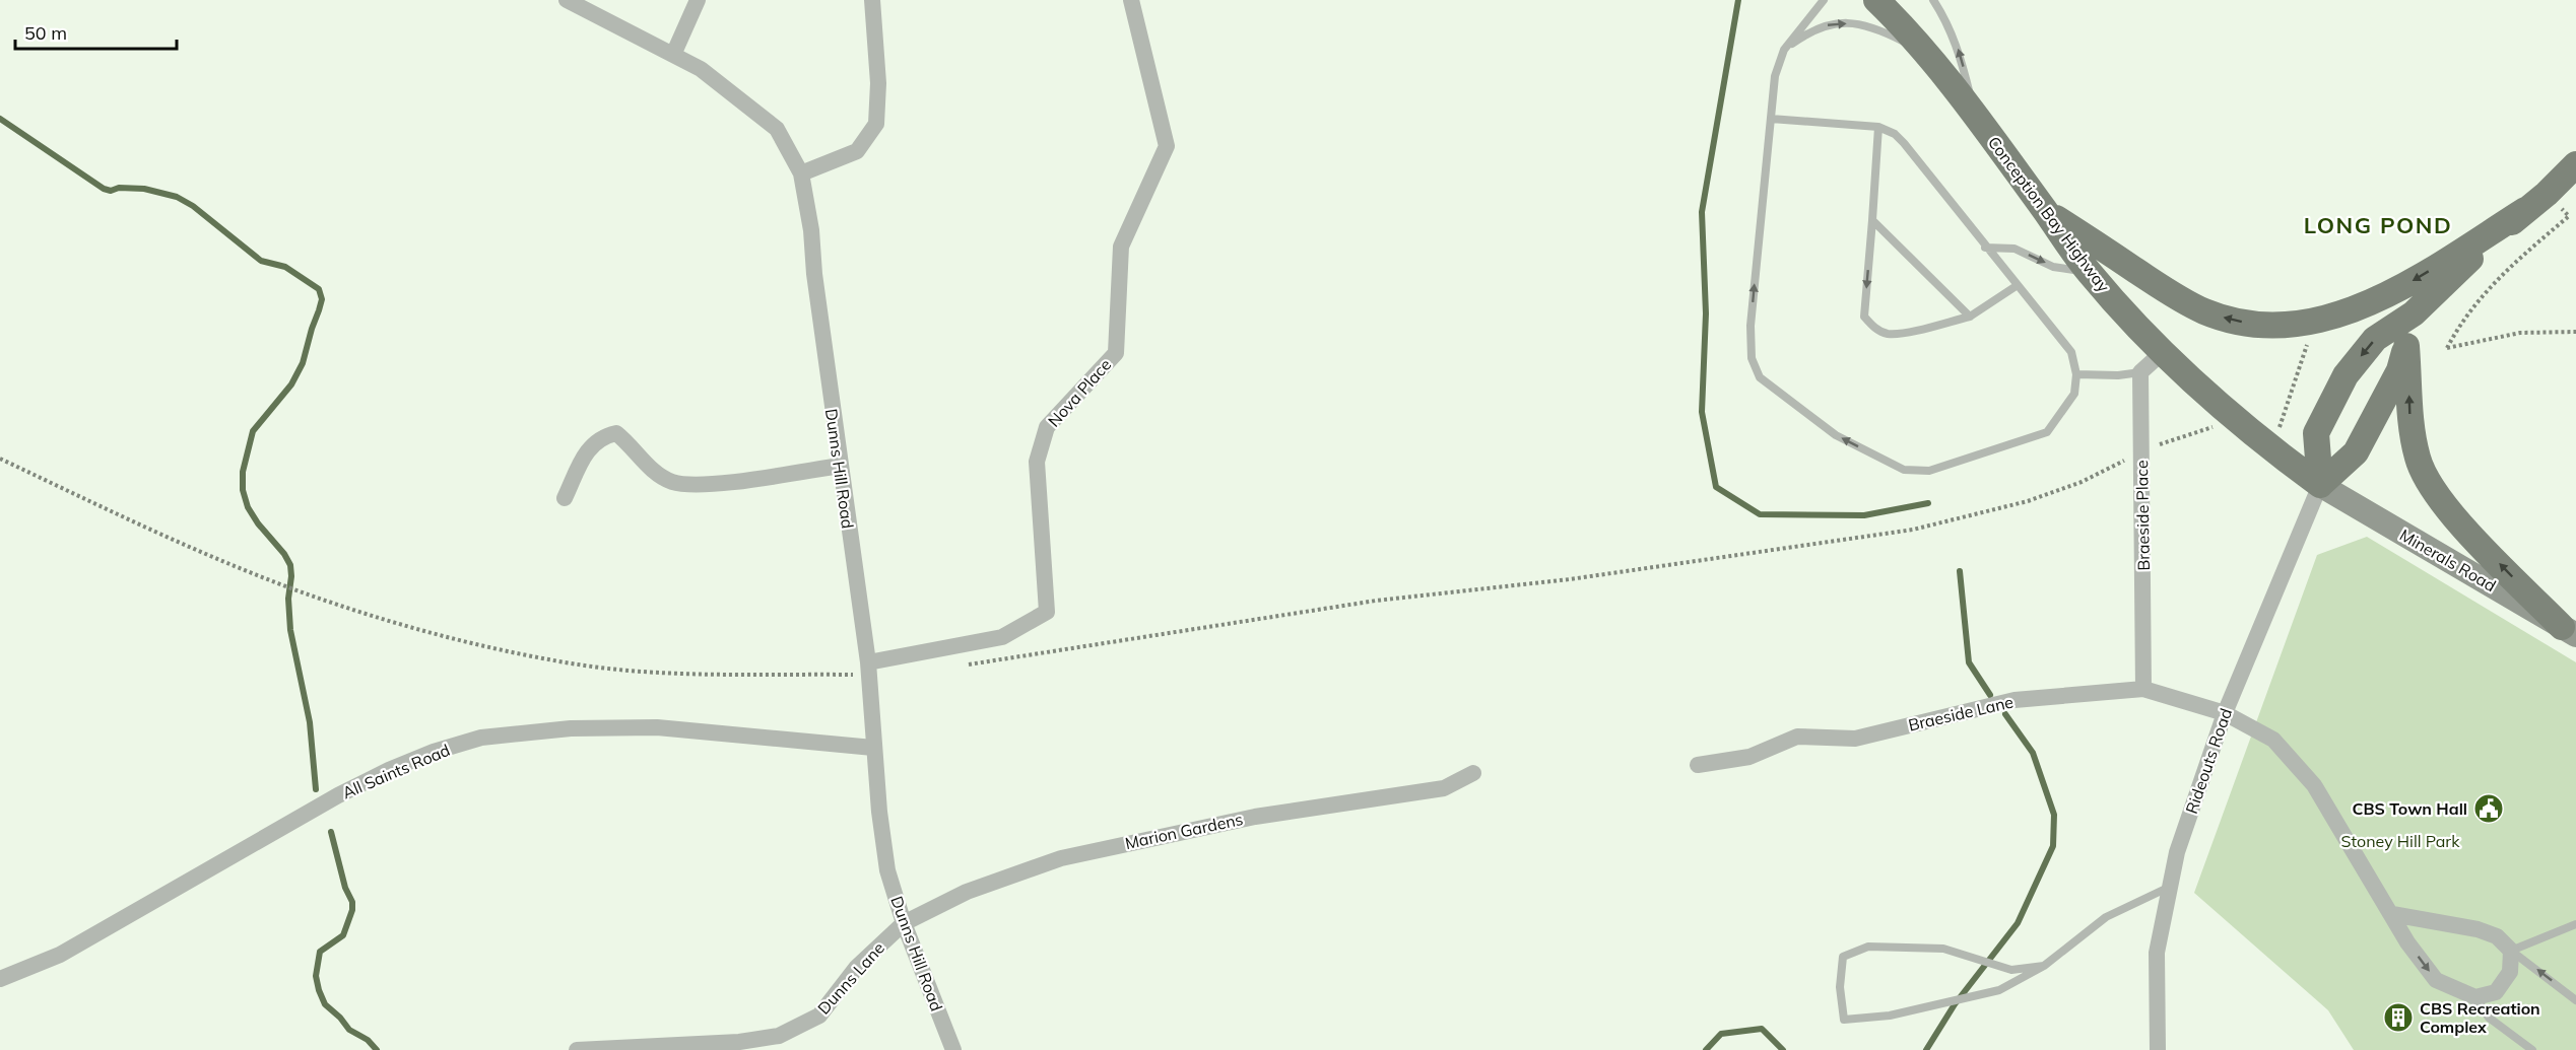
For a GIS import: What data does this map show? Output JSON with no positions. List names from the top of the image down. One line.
{"streets":{"main road":["Conception Bay Highway"],"street":["Nova Place","Dunns Hill Road","Braeside Place","Minerals Road","Braeside Lane","Rideouts Road","All Saints Road","Marion Gardens","Dunns Lane"]},"crossings":[["Conception Bay Highway","Minerals Road"],["Conception Bay Highway","Rideouts Road"],["Nova Place","Dunns Hill Road"],["Dunns Hill Road","All Saints Road"],["Dunns Hill Road","Marion Gardens"],["Dunns Hill Road","Dunns Lane"],["Braeside Place","Braeside Lane"],["Minerals Road","Rideouts Road"],["Braeside Lane","Rideouts Road"],["Marion Gardens","Dunns Lane"]],"districts":["LONG POND"],"parks":["Stoney Hill Park"],"places":{"public building":["CBS Town Hall"],"building":["CBS Recreation Complex"]},"scale_bar":"50 m"}
